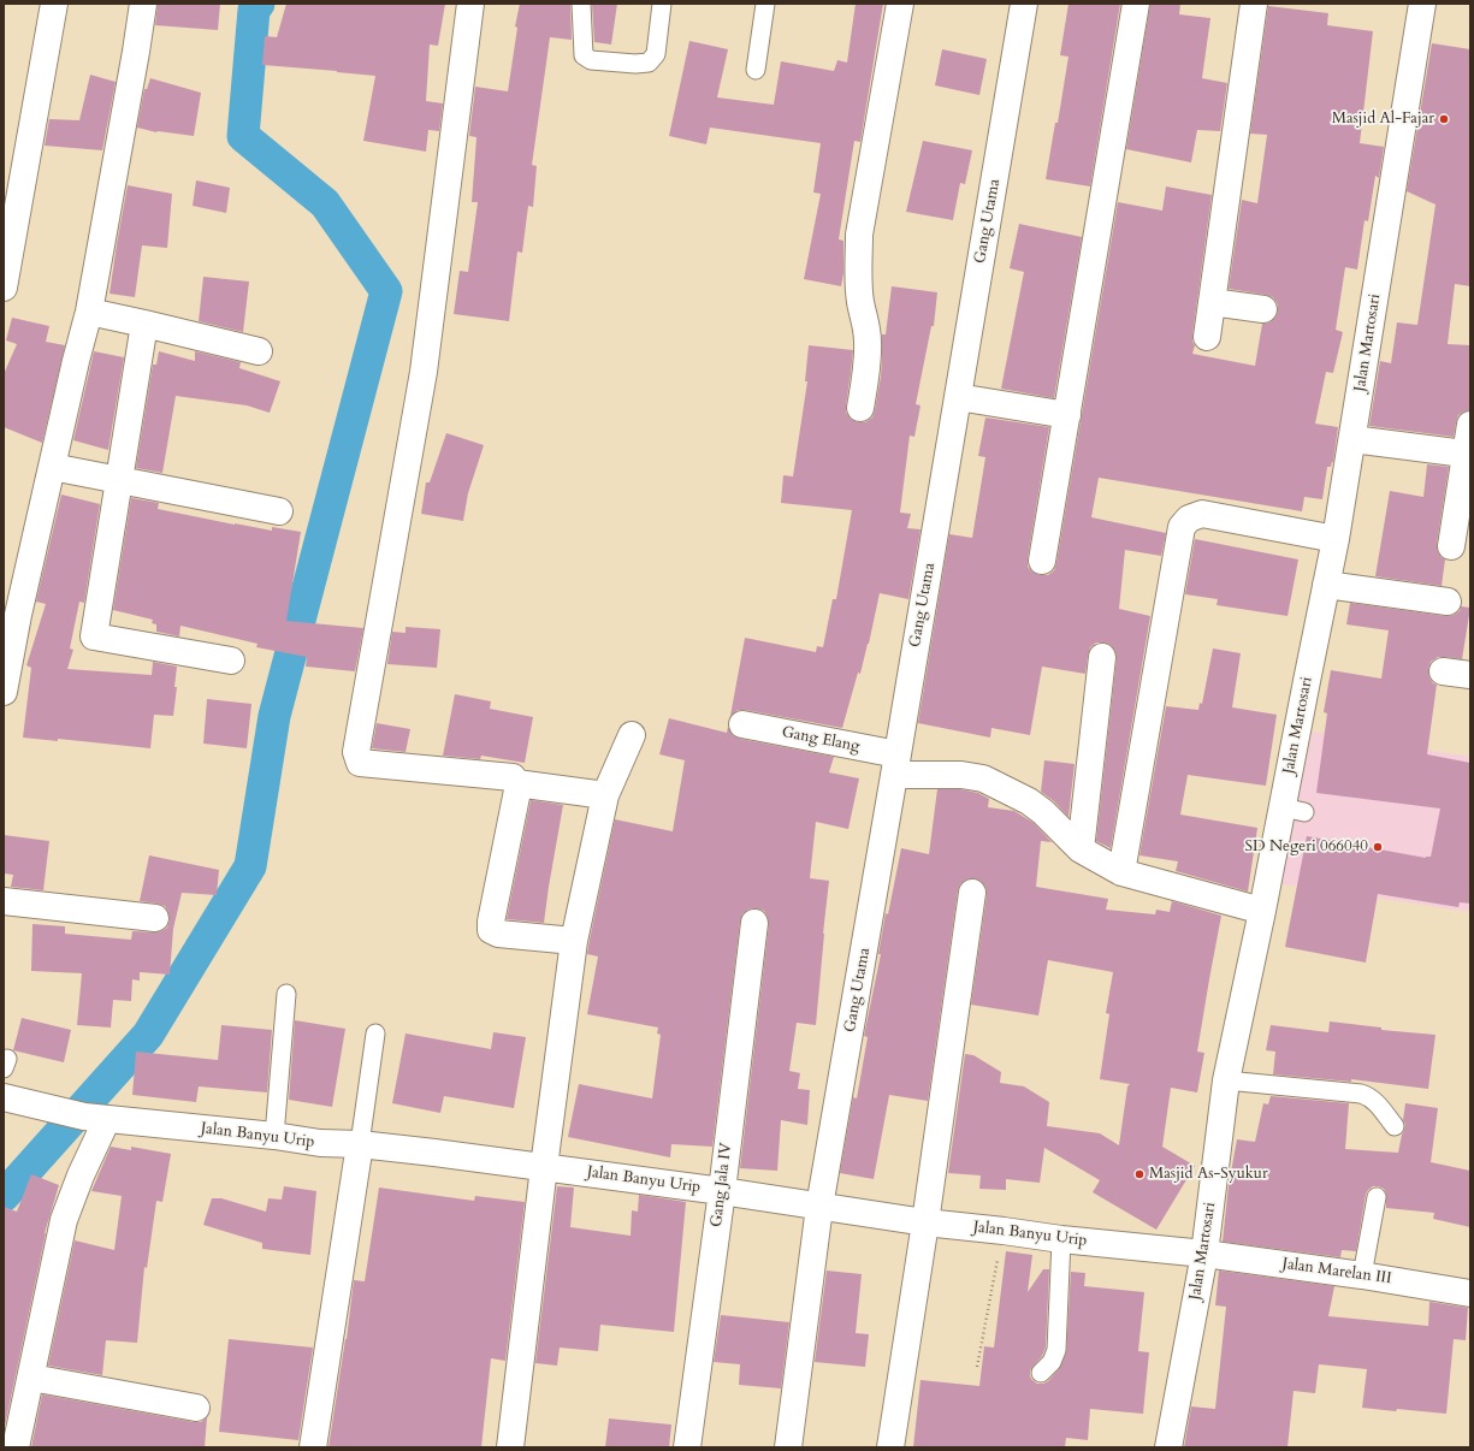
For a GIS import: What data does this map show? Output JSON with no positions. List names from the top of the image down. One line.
{"streets":{"street":["Gang Utama","Jalan Martosari","Gang Elang","Jalan Banyu Urip","Gang Jala IV","Jalan Marelan III"]},"crossings":[["Gang Utama","Gang Elang"],["Gang Utama","Jalan Banyu Urip"],["Jalan Martosari","Gang Elang"],["Jalan Martosari","Jalan Banyu Urip"],["Jalan Martosari","Jalan Marelan III"],["Jalan Banyu Urip","Gang Jala IV"],["Jalan Banyu Urip","Jalan Marelan III"]],"places":["Masjid Al-Fajar","SD Negeri 066040","Masjid As-Syukur"]}
